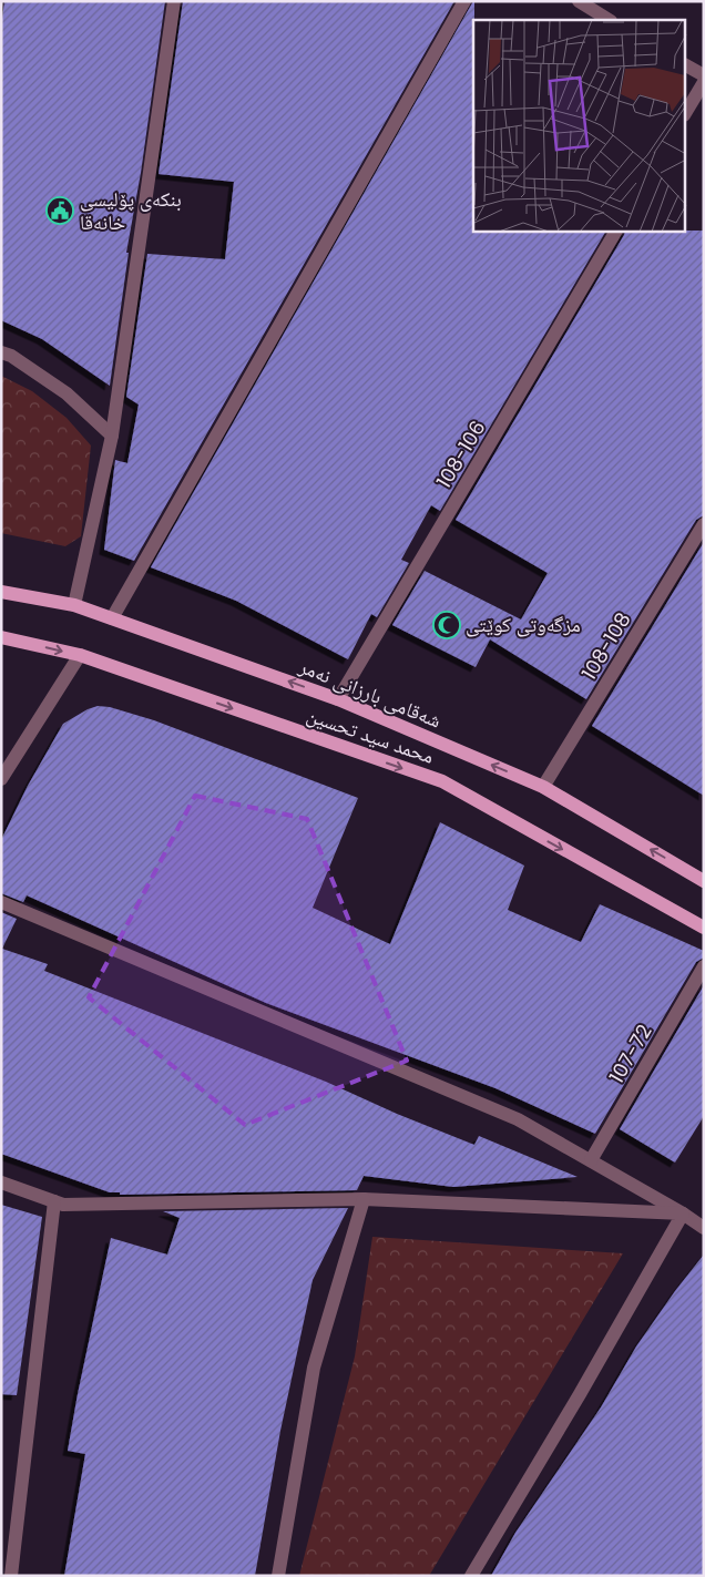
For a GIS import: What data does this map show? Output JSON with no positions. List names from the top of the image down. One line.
{"streets":{"main road":["شەقامی بارزانی نەمر","محمد سید تحسین"],"street":["108-106","108-108","107-72"]},"crossings":[["108-106","شەقامی بارزانی نەمر"],["108-108","شەقامی بارزانی نەمر"]],"one_way":["شەقامی بارزانی نەمر","محمد سید تحسین"],"places":{"public building":["بنکەی پۆلیسی خانەقا"],"mosque":["مزگەوتی کوێتی"]}}
